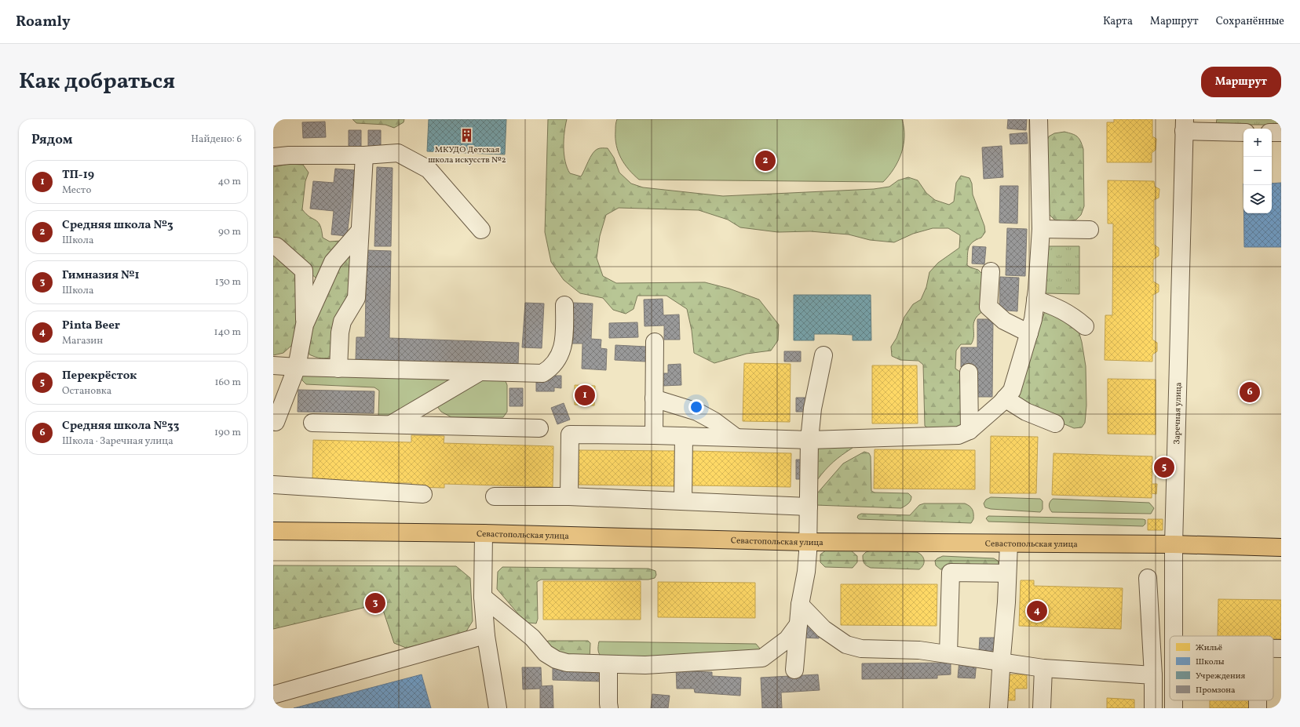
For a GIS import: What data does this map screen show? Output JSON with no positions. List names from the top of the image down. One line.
{"streets":{"main road":["Севастопольская улица"],"street":["Заречная улица"]},"crossings":[["Заречная улица","Севастопольская улица"]],"places":{"building":["МКУДО Детская школа искусств №2"]},"legend":["Жильё","Школы","Учреждения","Промзона"],"page":{"header":"Roamly","nav":["Карта","Маршрут","Сохранённые"],"title":"Как добраться","buttons":"Маршрут","heading":["Рядом","Найдено: 6"],"map_buttons":["+","−"],"pins":["2","6","1","5","3","4"],"list":[{"mark":"1","name":"ТП-19","note":"Место","value":"40 m"},{"mark":"2","name":"Средняя школа №3","note":"Школа","value":"90 m"},{"mark":"3","name":"Гимназия №1","note":"Школа","value":"130 m"},{"mark":"4","name":"Pinta Beer","note":"Магазин","value":"140 m"},{"mark":"5","name":"Перекрёсток","note":"Остановка","value":"160 m"},{"mark":"6","name":"Средняя школа №33","note":"Школа · Заречная улица","value":"190 m"}]}}
